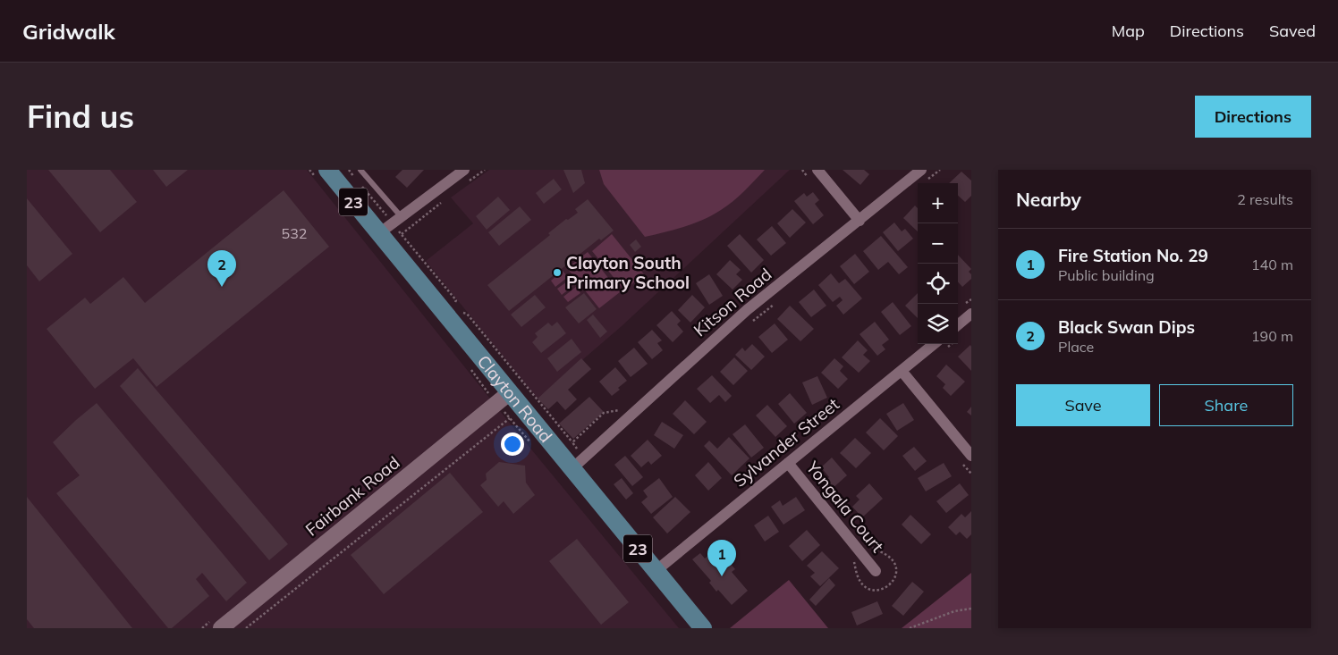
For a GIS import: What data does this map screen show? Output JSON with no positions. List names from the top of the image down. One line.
{"streets":{"main road":["23","Clayton Road","Fairbank Road"],"street":["Kitson Road","Sylvander Street","Yongala Court"]},"crossings":[["Kitson Road","Clayton Road"],["Clayton Road","Sylvander Street"],["Clayton Road","Fairbank Road"],["Sylvander Street","Yongala Court"]],"places":["Clayton South Primary School"],"house_numbers":["532"],"page":{"header":"Gridwalk","nav":["Map","Directions","Saved"],"buttons":["Directions",["Save","Share"]],"title":"Find us","heading":["Nearby","2 results"],"map_buttons":["+","−"],"list":[{"mark":"1","name":"Fire Station No. 29","note":"Public building","value":"140 m"},{"mark":"2","name":"Black Swan Dips","note":"Place","value":"190 m"}],"pins":["2","1"]}}
